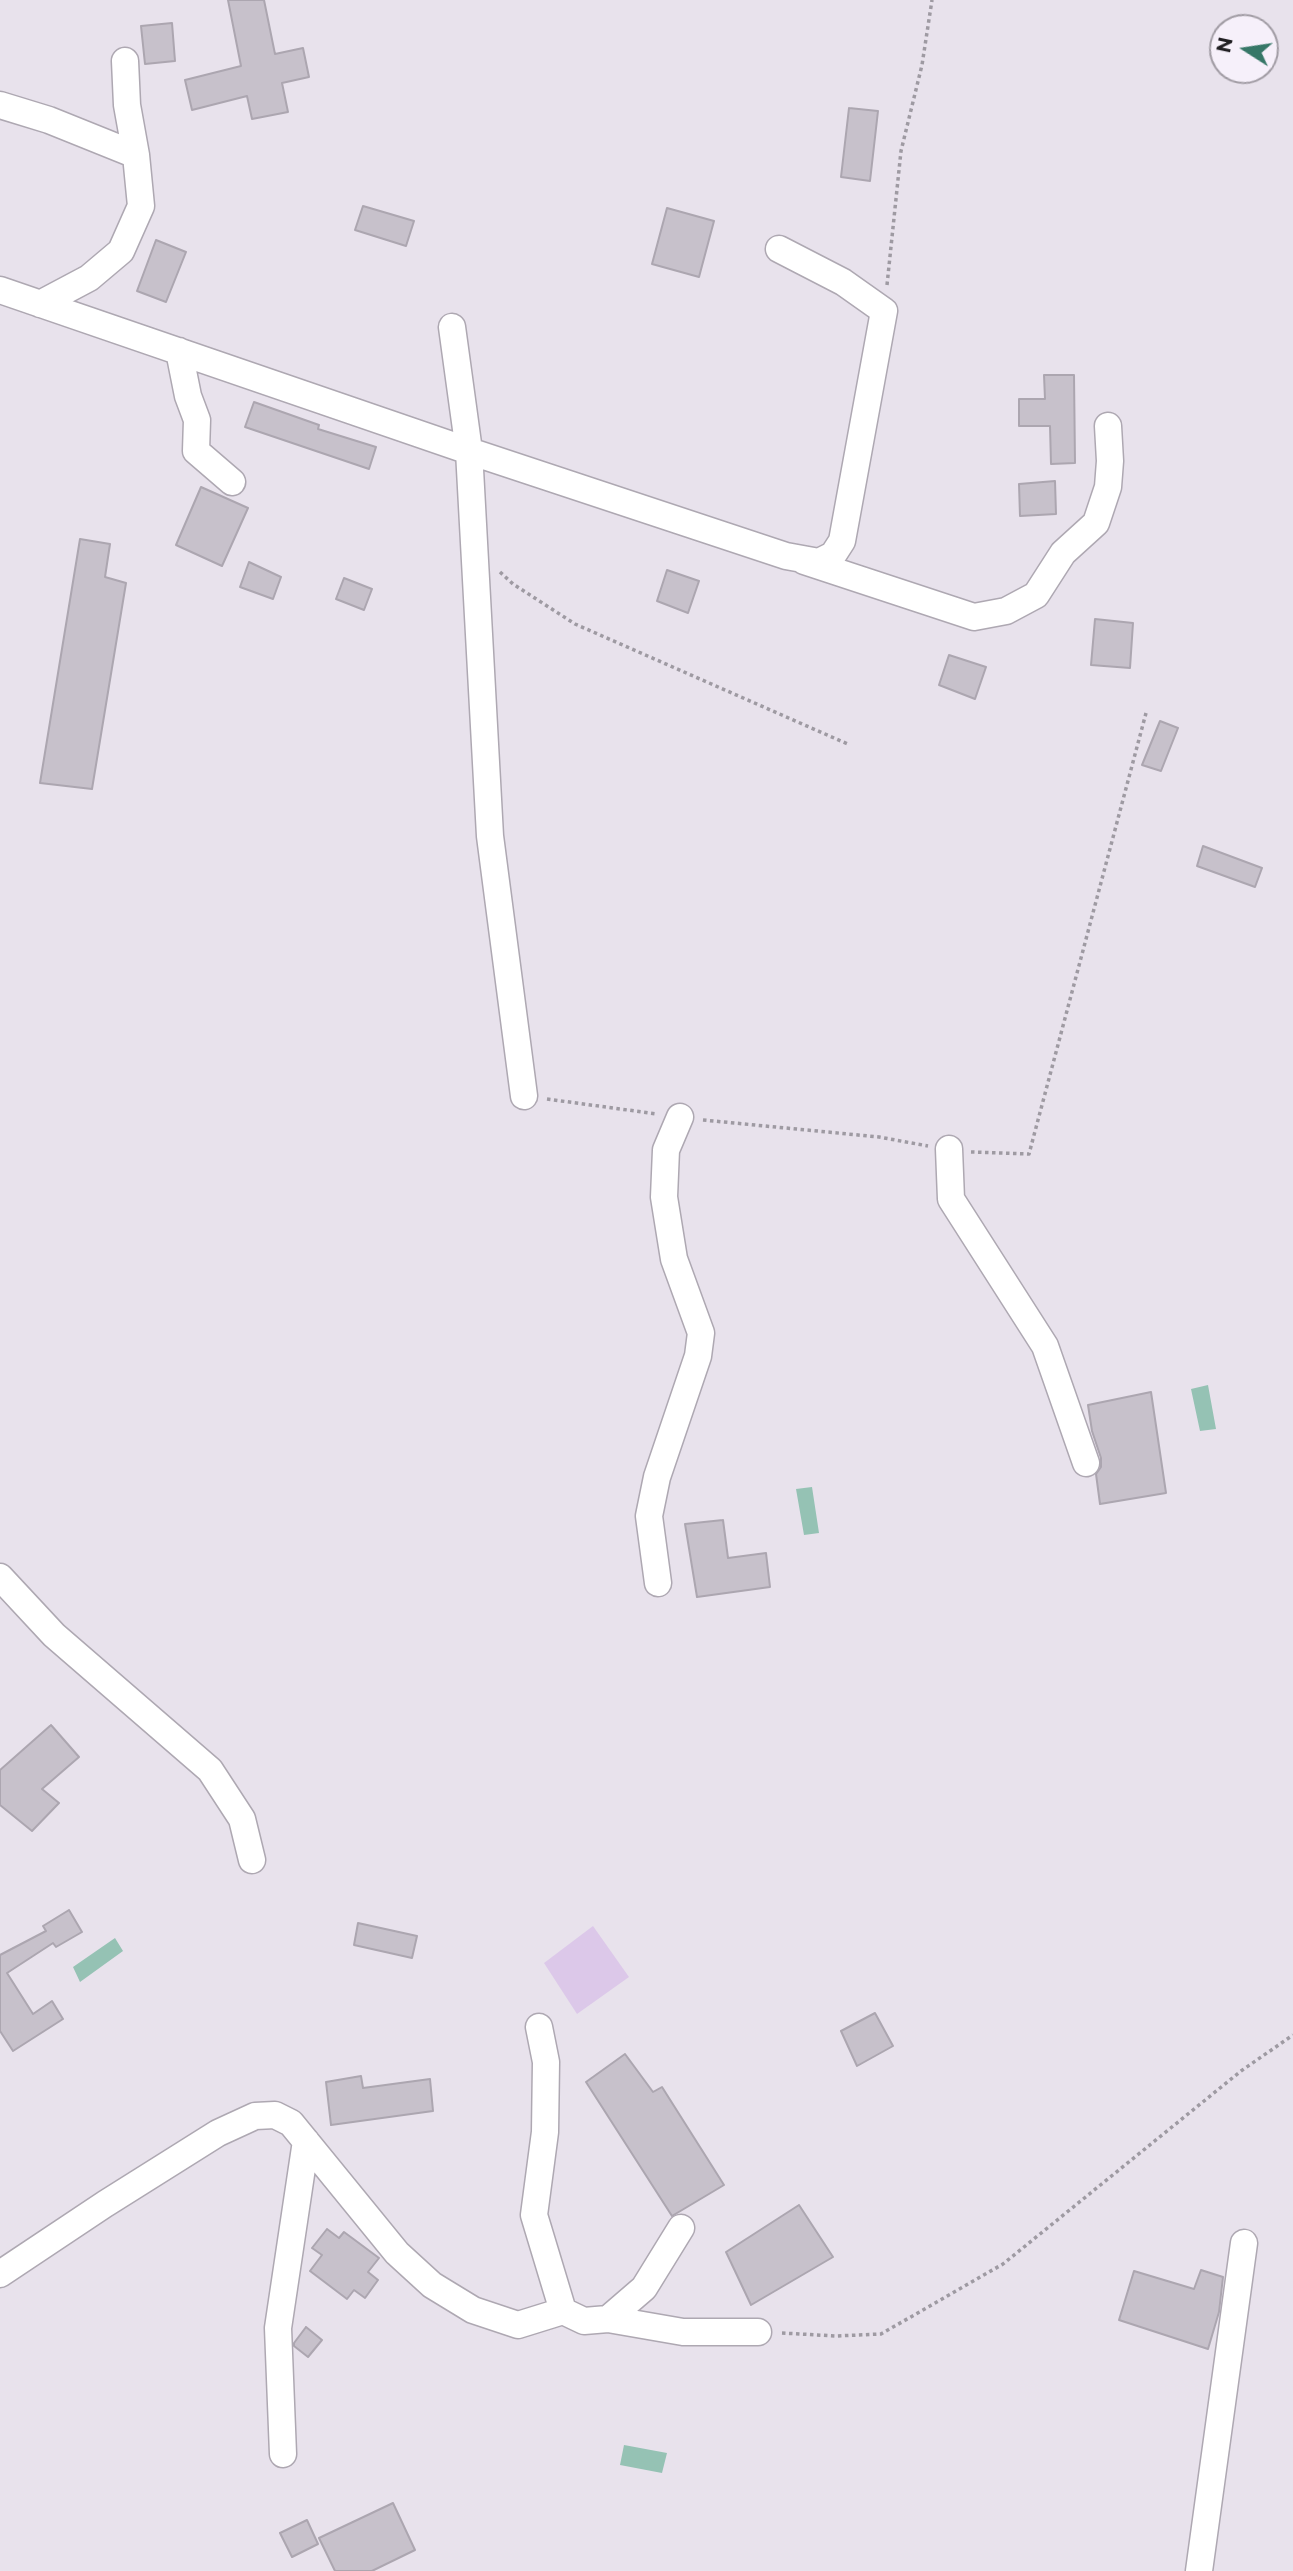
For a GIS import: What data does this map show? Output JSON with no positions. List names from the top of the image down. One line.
{"north":"left"}
